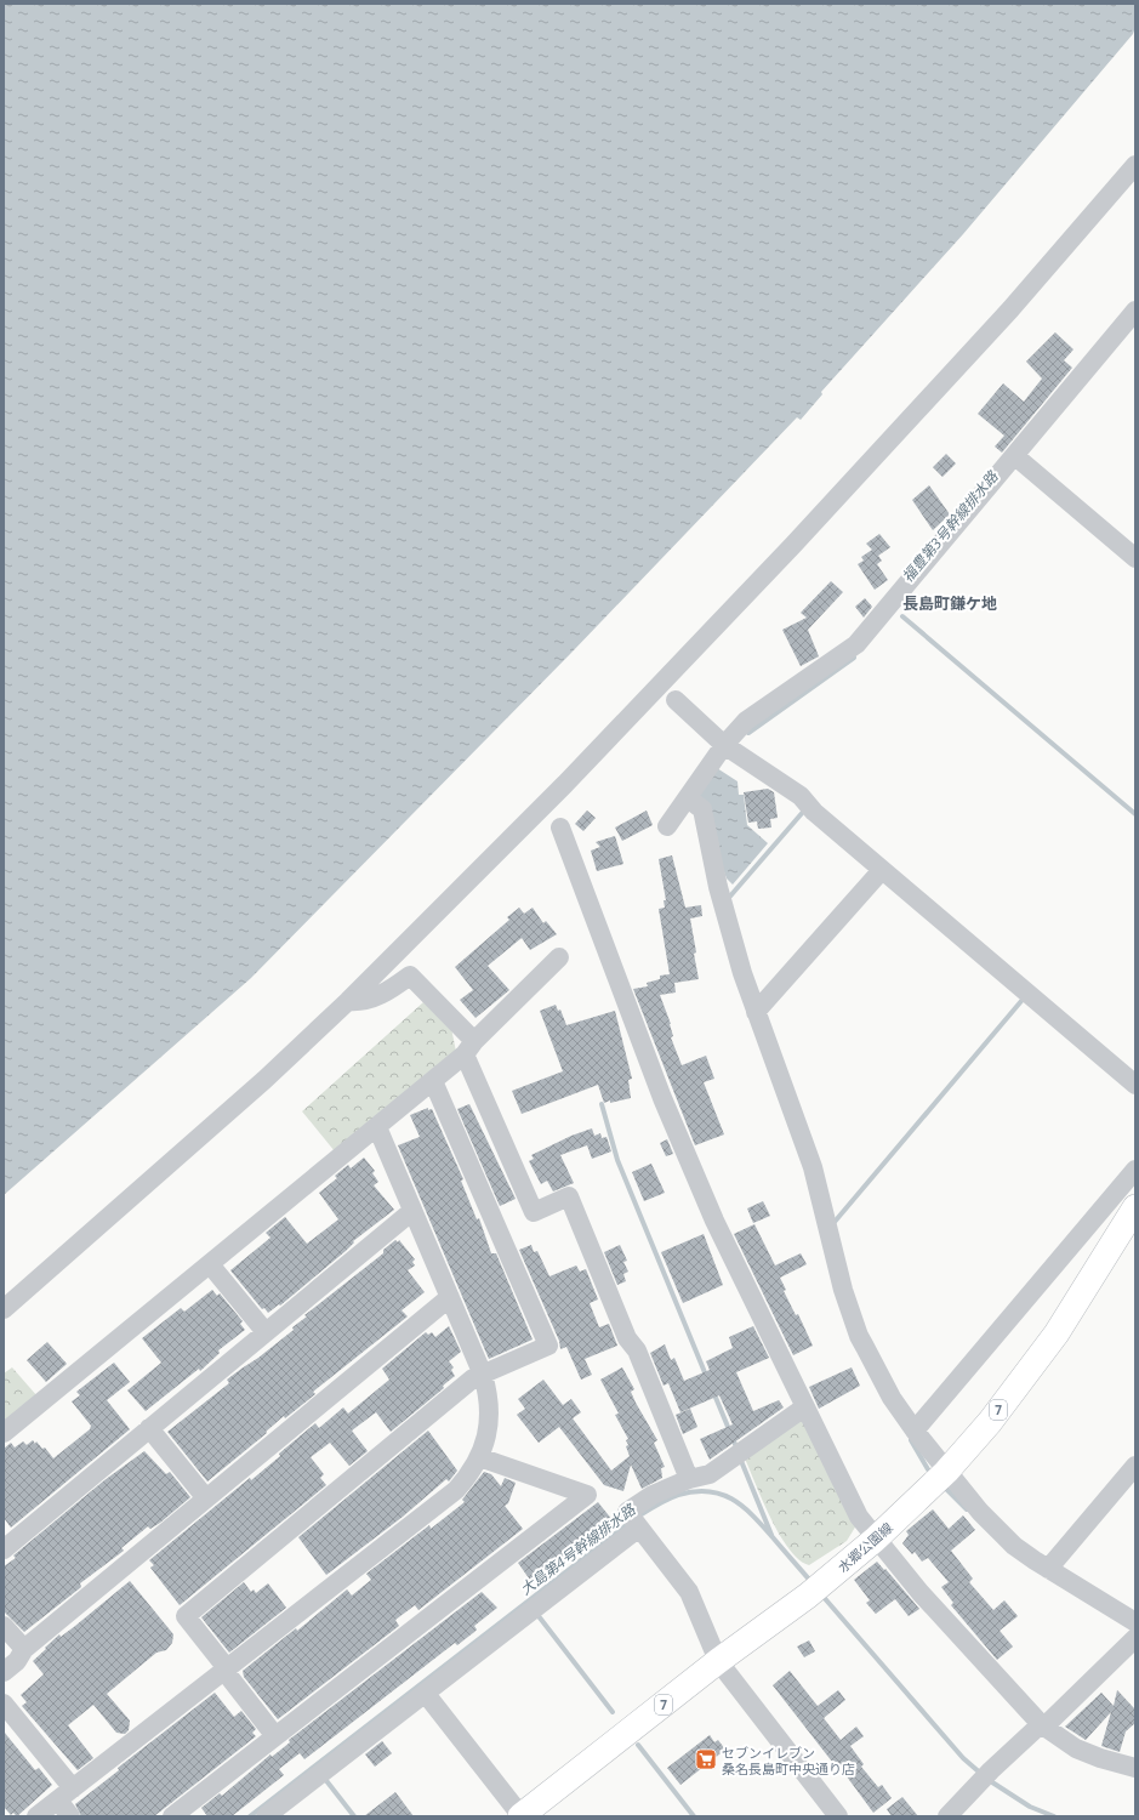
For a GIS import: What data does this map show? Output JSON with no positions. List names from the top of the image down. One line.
{"streets":{"main road":["7","水郷公園線"]},"districts":["長島町鎌ケ地"],"water":["福豊第3号幹線排水路","大島第4号幹線排水路"],"places":{"supermarket":["セブンイレブン 桑名長島町中央通り店"]}}
